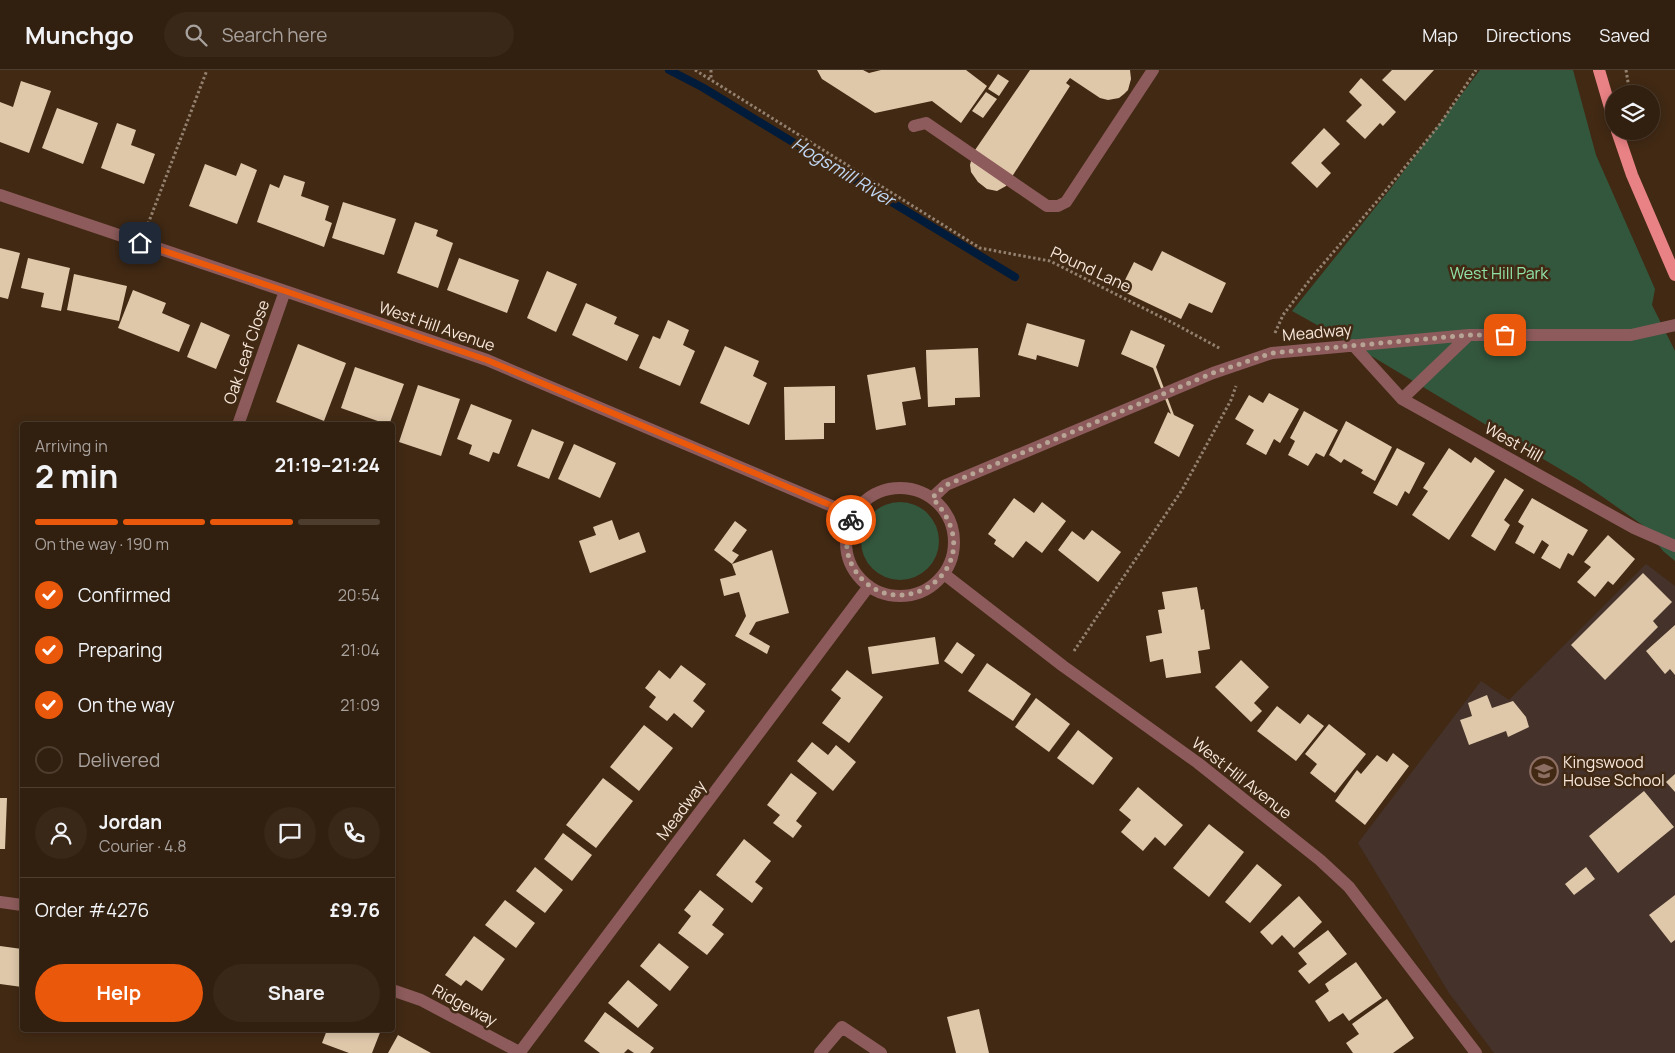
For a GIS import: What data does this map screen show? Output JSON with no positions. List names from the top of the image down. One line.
{"streets":{"street":["West Hill Avenue","Meadway","Oak Leaf Close","West Hill","Ridgeway"],"path":["Pound Lane"]},"crossings":[["Pound Lane","Meadway"],["West Hill Avenue","Meadway"],["West Hill Avenue","Oak Leaf Close"],["Meadway","West Hill"],["Meadway","Ridgeway"]],"water":["Hogsmill River"],"parks":["West Hill Park"],"places":{"school or university":["Kingswood House School"]},"page":{"header":"Munchgo","search":"Search here","nav":["Map","Directions","Saved"],"heading":["2 min","Arriving in","21:19–21:24"],"panel":["Jordan","Courier · 4.8","Order #4276","£9.76"],"bar":"On the way · 190 m","list":[["Confirmed","20:54"],["Preparing","21:04"],["On the way","21:09"],"Delivered"],"buttons":["Help","Share"]}}
